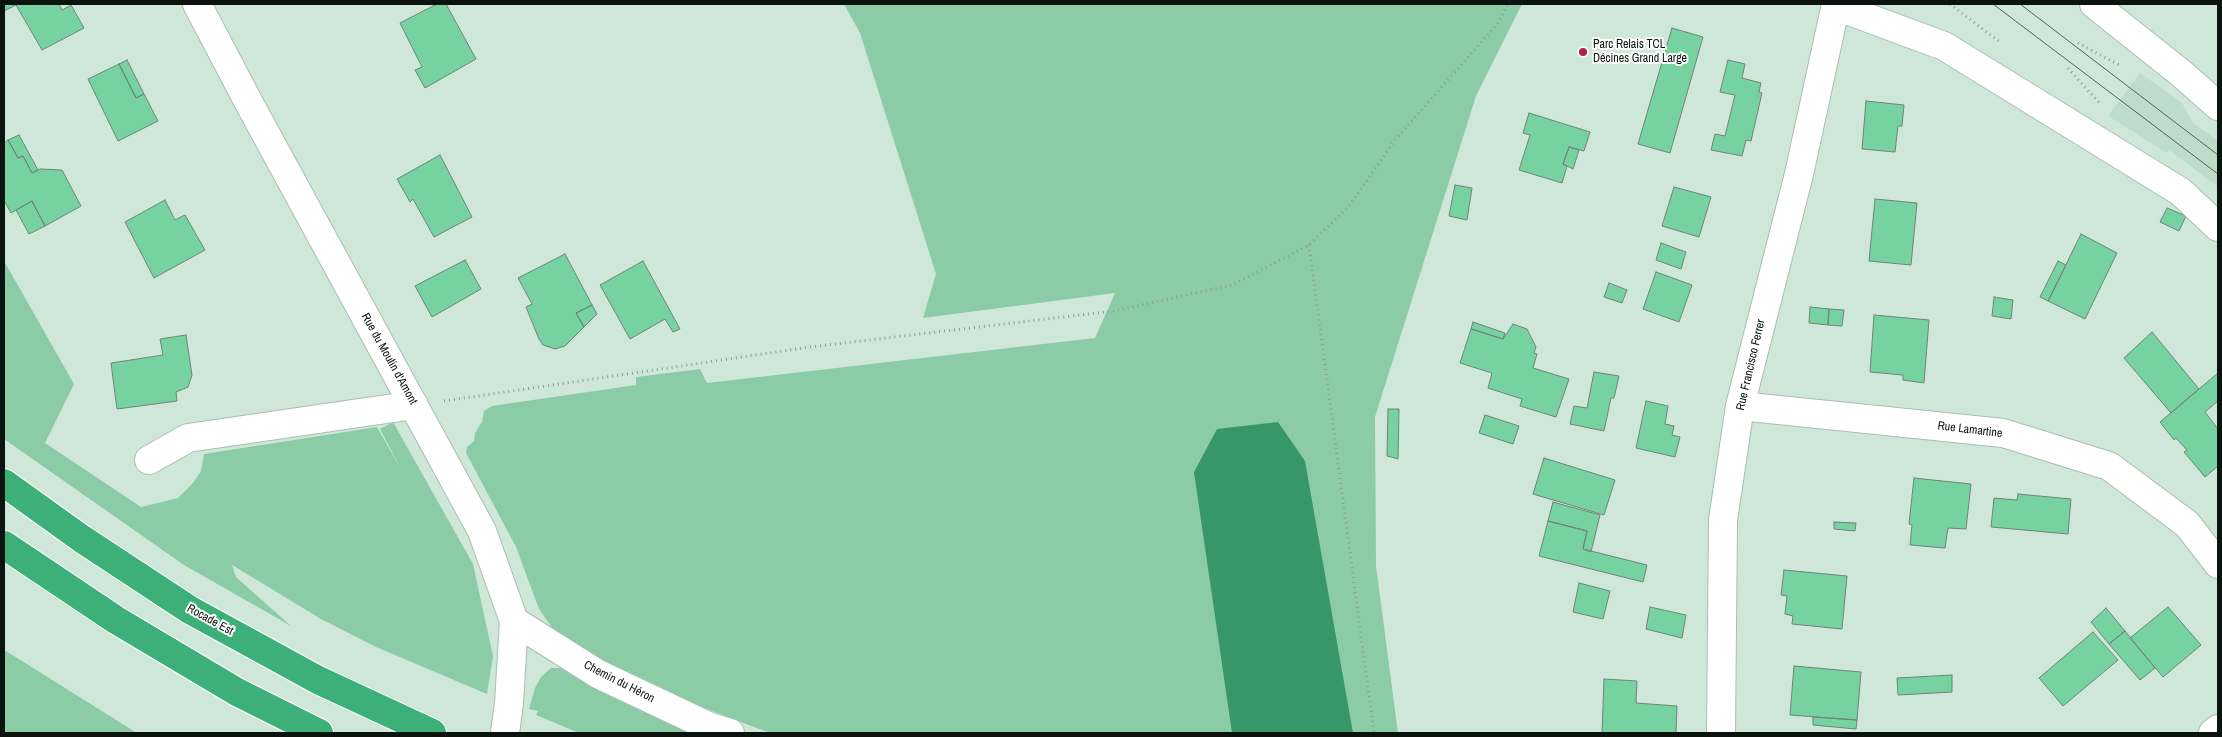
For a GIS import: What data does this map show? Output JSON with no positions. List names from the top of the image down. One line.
{"streets":{"highway":["Rocade Est"],"street":["Rue du Moulin d'Amont","Rue Francisco Ferrer","Rue Lamartine","Chemin du Héron"]},"crossings":[["Rue du Moulin d'Amont","Chemin du Héron"],["Rue Francisco Ferrer","Rue Lamartine"]],"places":["Parc Relais TCL Décines Grand Large"]}
